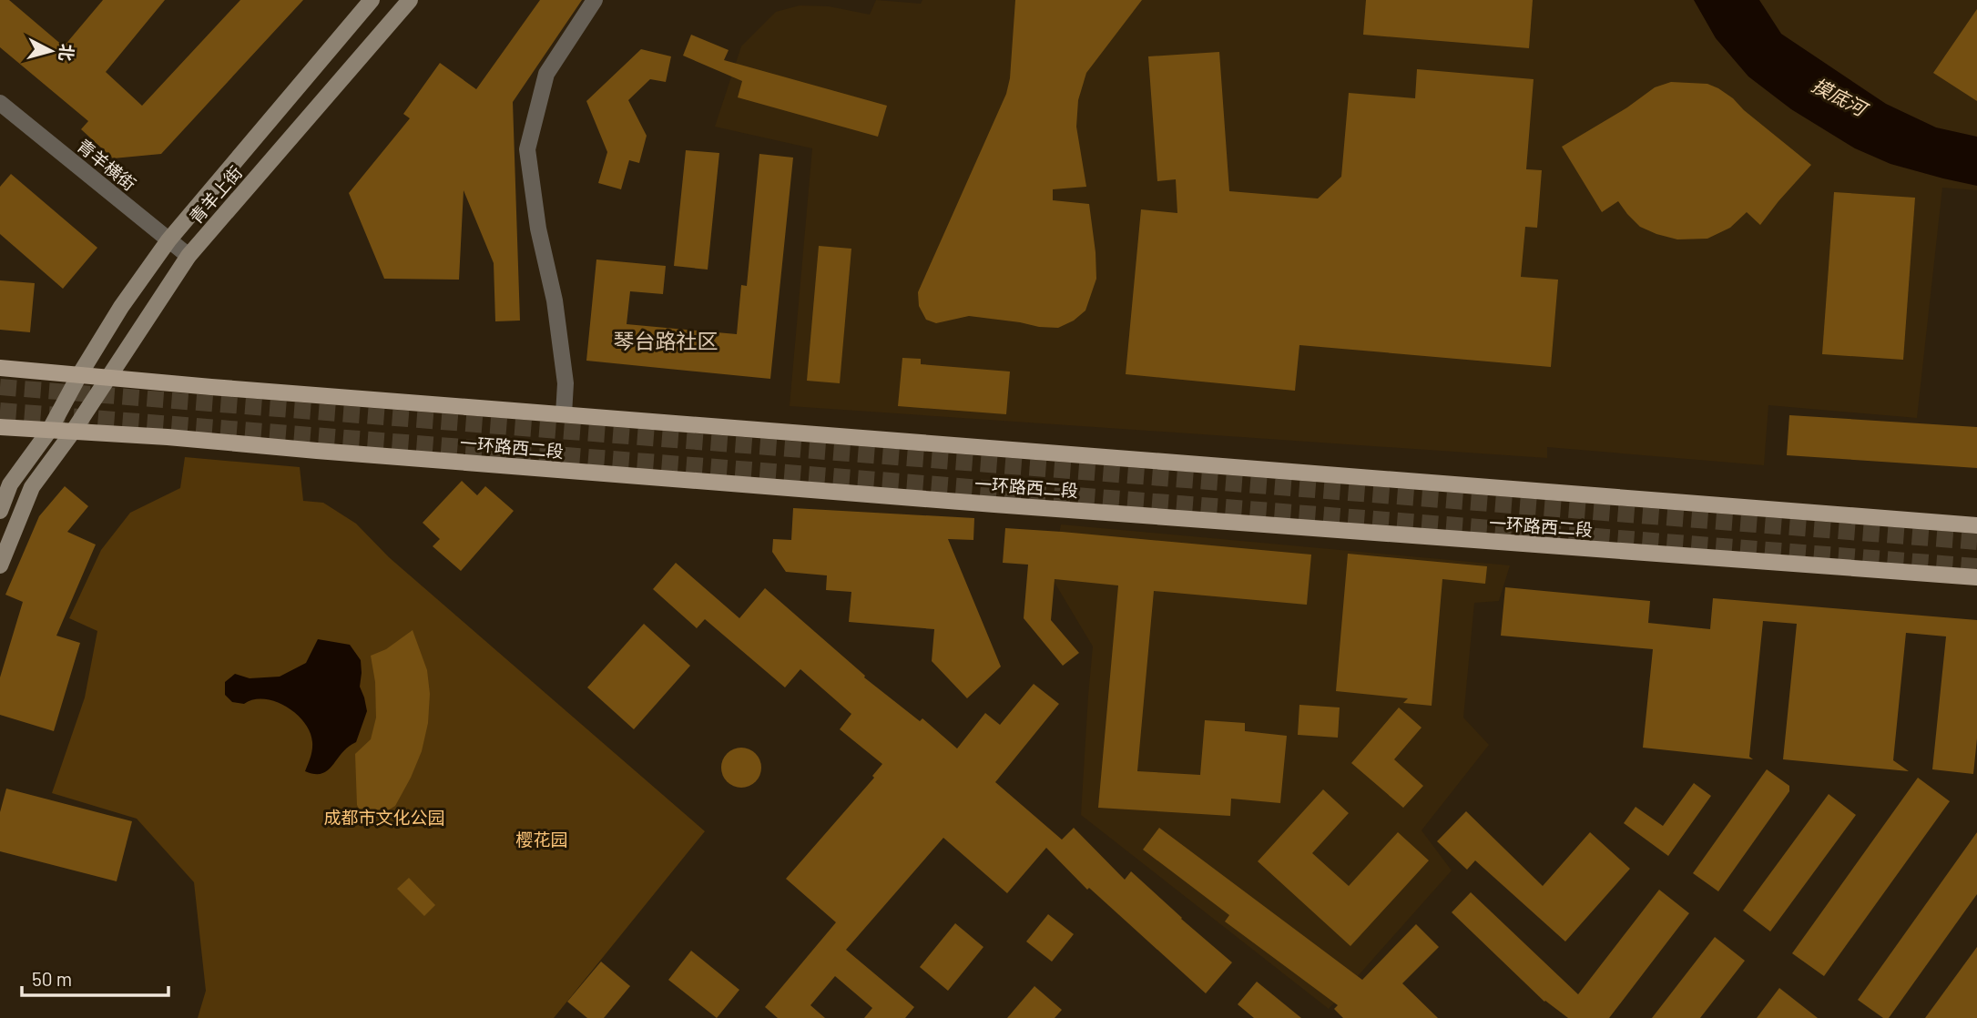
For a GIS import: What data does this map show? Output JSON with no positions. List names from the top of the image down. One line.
{"streets":{"main road":["青羊上街","一环路西二段"],"street":["青羊横街"]},"crossings":[["青羊横街","青羊上街"],["青羊上街","一环路西二段"]],"districts":["琴台路社区"],"water":["摸底河"],"parks":["成都市文化公园","樱花园"],"scale_bar":"50 m","north":"right"}
